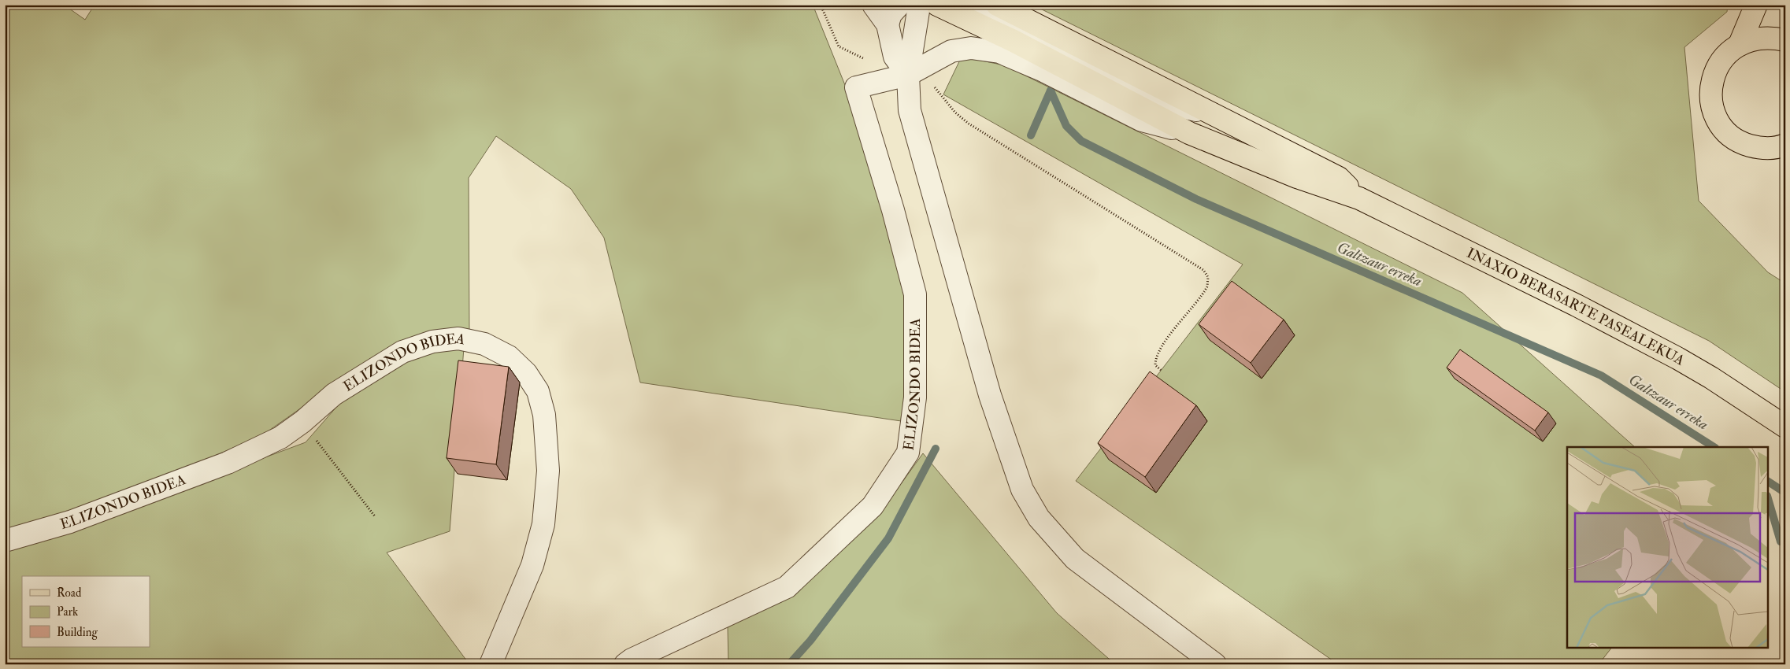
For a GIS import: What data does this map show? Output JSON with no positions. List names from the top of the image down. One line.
{"streets":{"main road":["INAXIO BERASARTE PASEALEKUA"],"street":["ELIZONDO BIDEA"]},"water":["Galtzaur erreka"],"legend":["Road","Park","Building"]}
